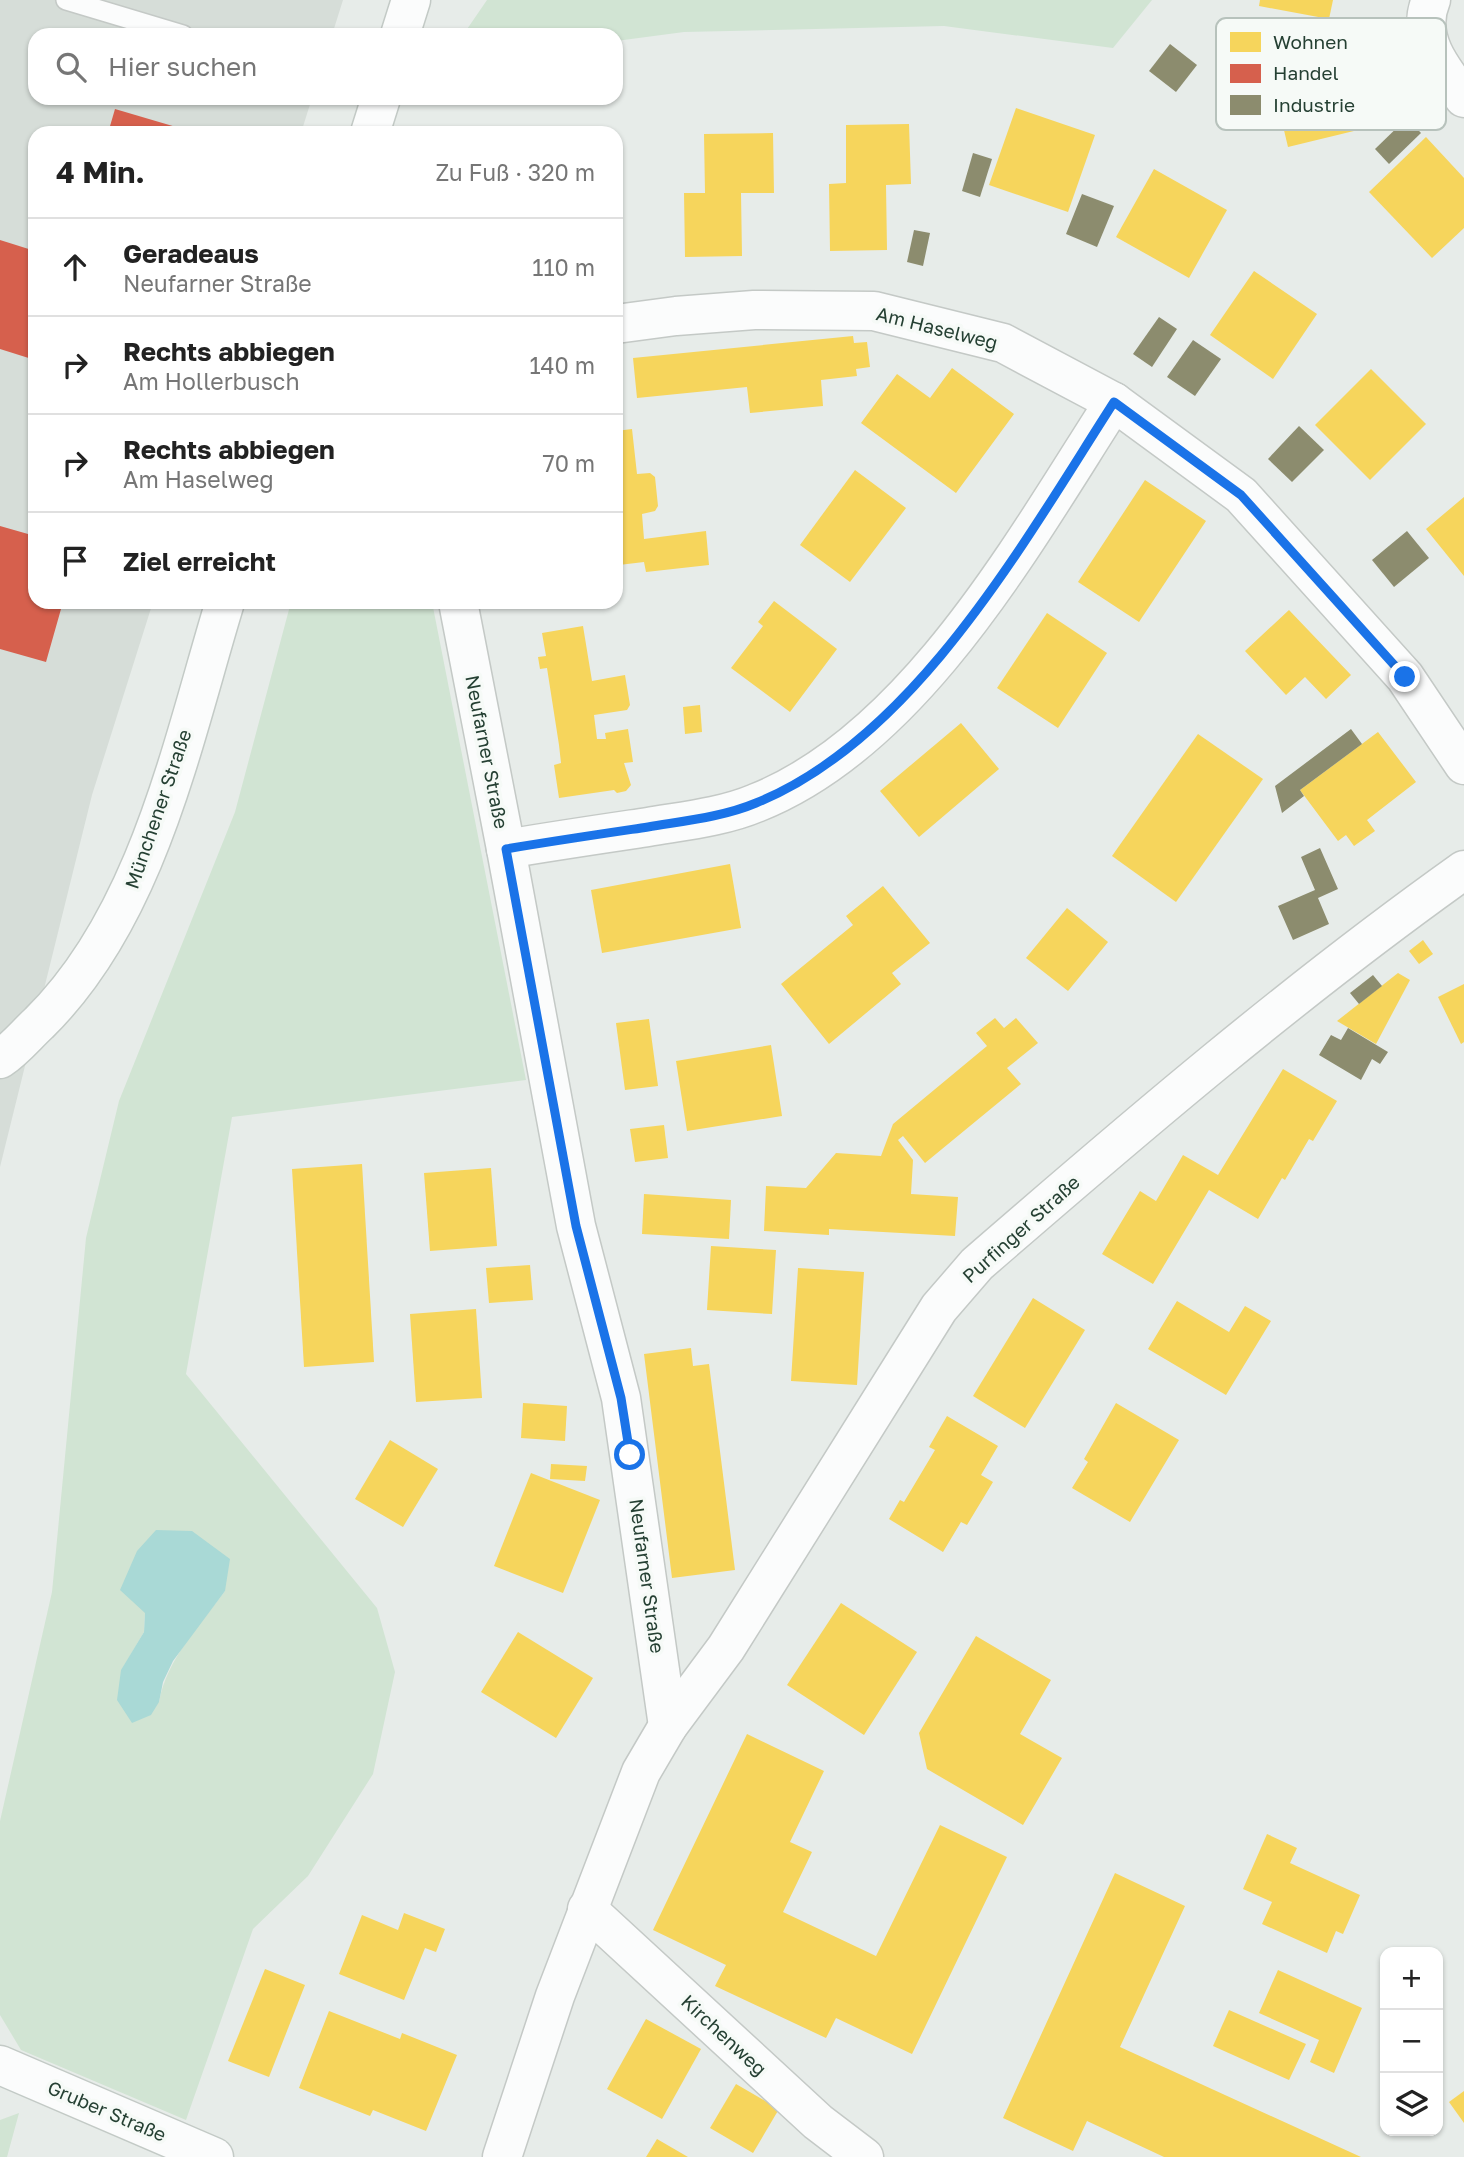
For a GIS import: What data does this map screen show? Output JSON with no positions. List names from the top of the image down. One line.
{"streets":{"street":["Am Haselweg","Neufarner Straße","Münchener Straße","Purfinger Straße","Kirchenweg","Gruber Straße"]},"crossings":[["Neufarner Straße","Purfinger Straße"]],"legend":["Wohnen","Handel","Industrie"],"page":{"search":"Hier suchen","heading":["4 Min.","Zu Fuß · 320 m"],"list":[["Geradeaus","Neufarner Straße","110 m"],["Rechts abbiegen","Am Hollerbusch","140 m"],["Rechts abbiegen","Am Haselweg","70 m"],"Ziel erreicht"],"map_buttons":["+","−"]}}
